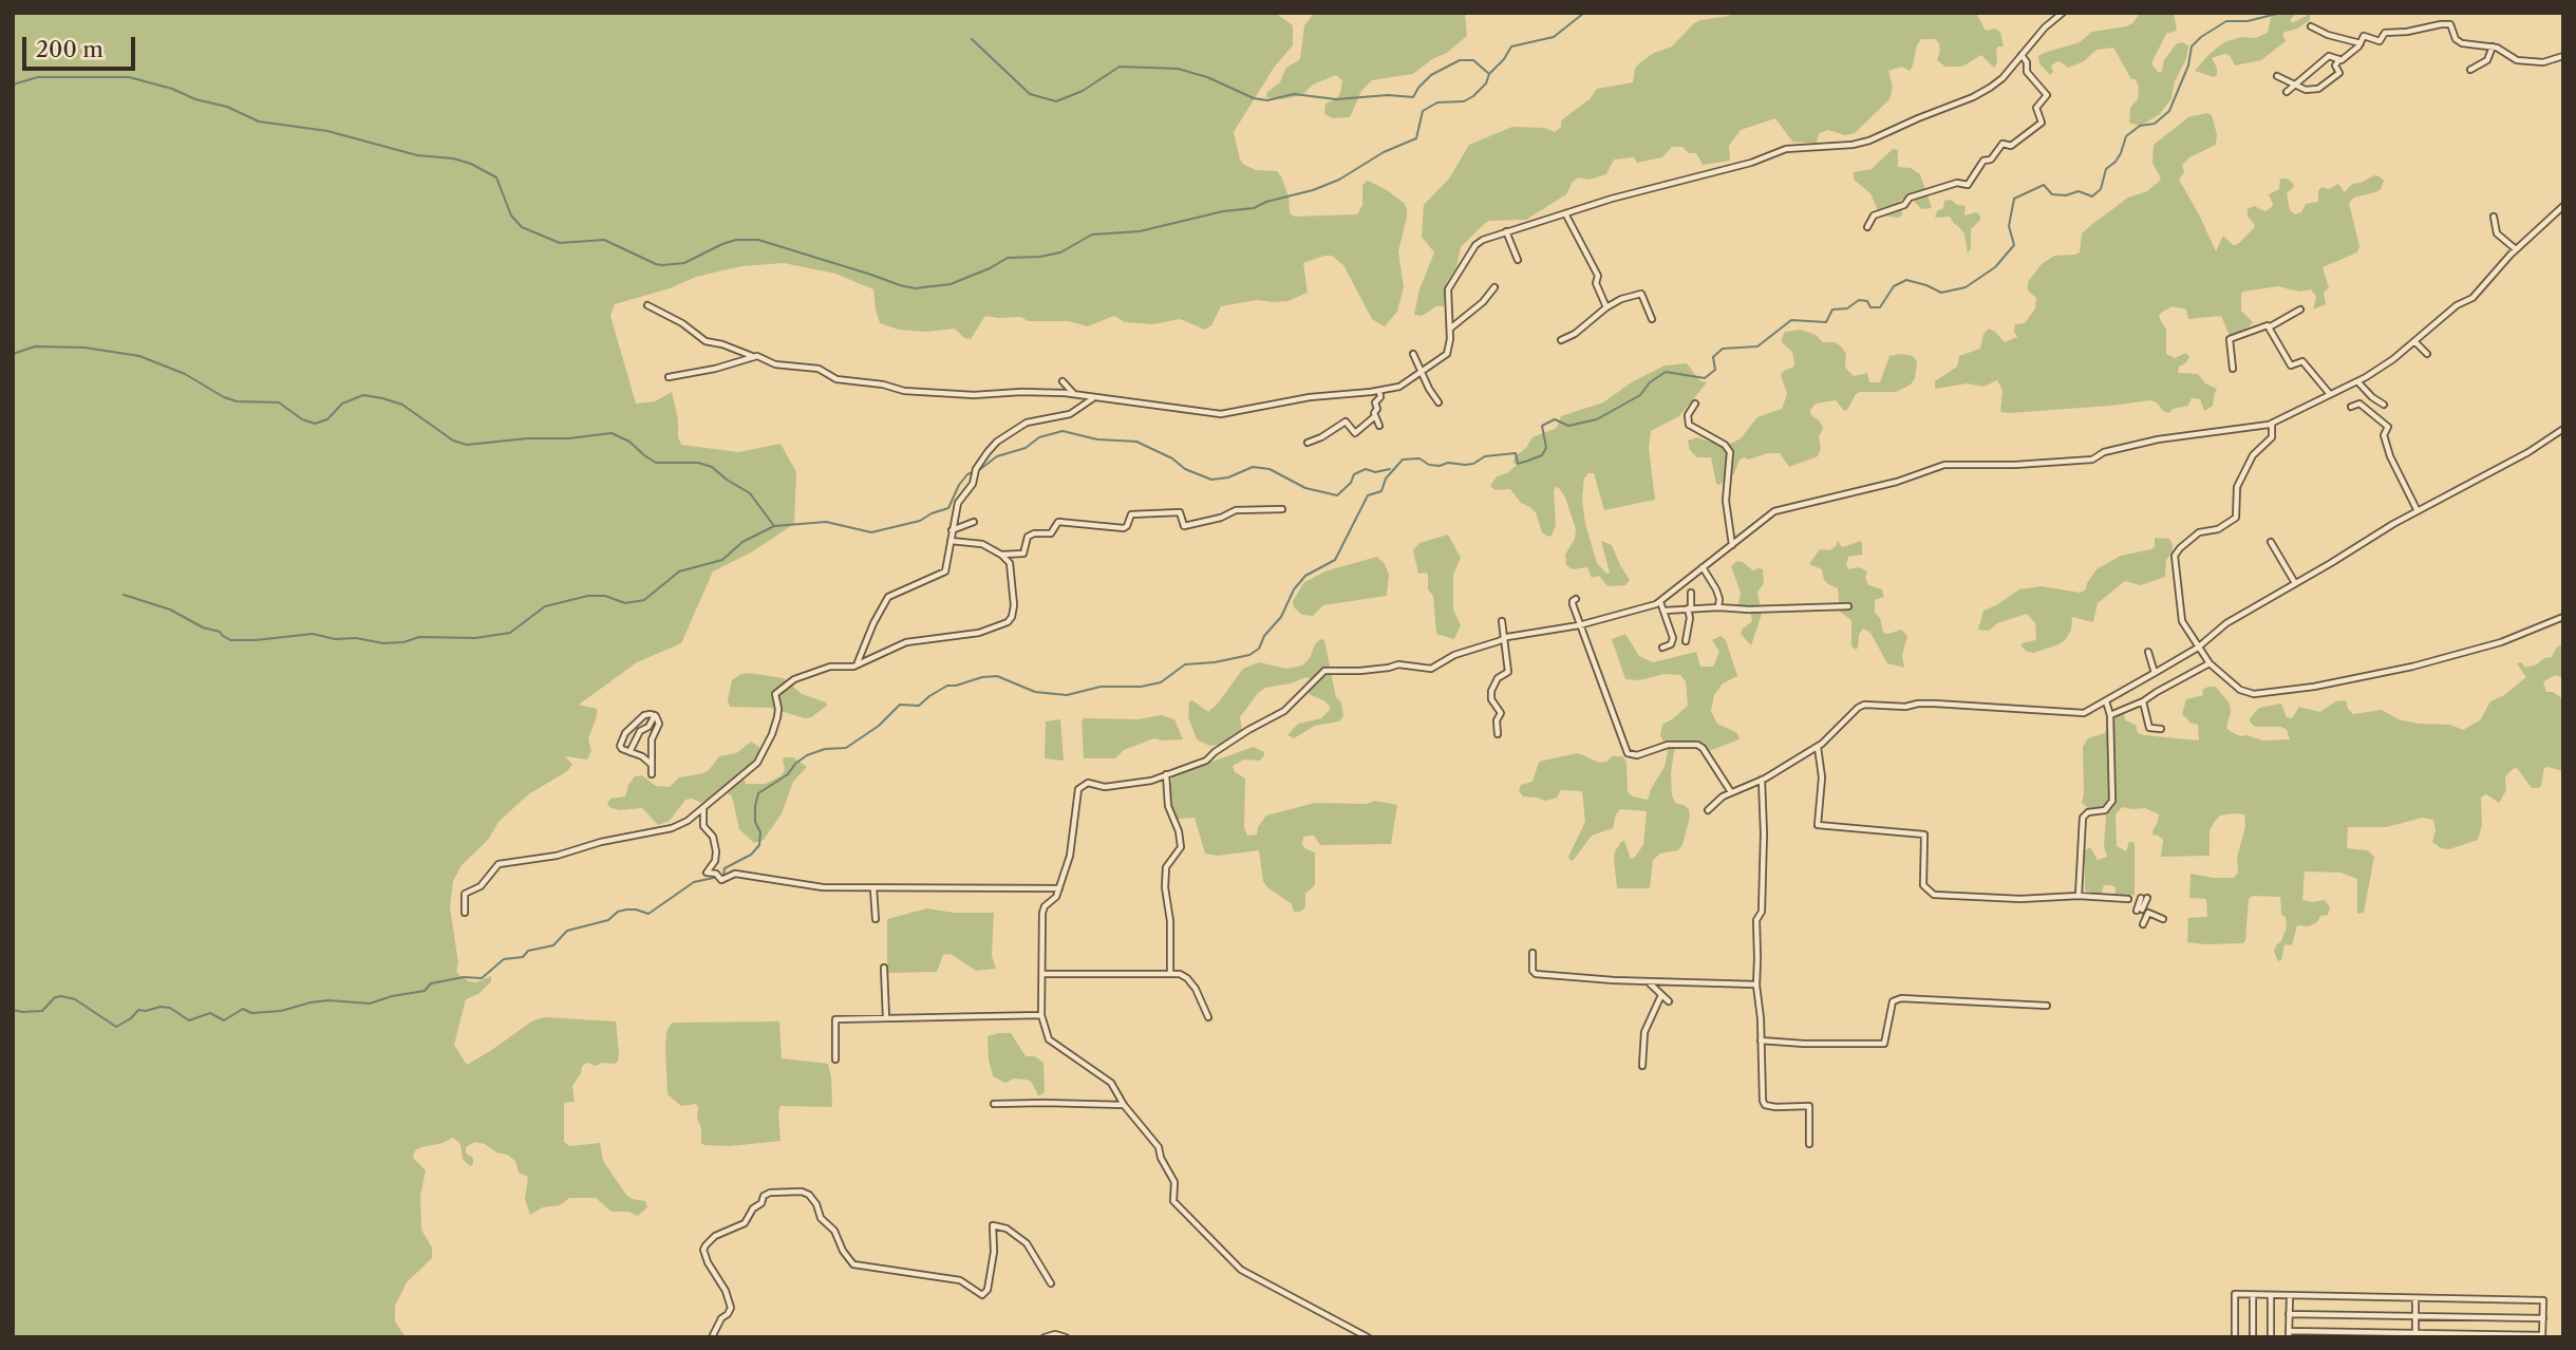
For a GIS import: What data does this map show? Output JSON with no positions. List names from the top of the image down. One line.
{"scale_bar":"200 m"}
